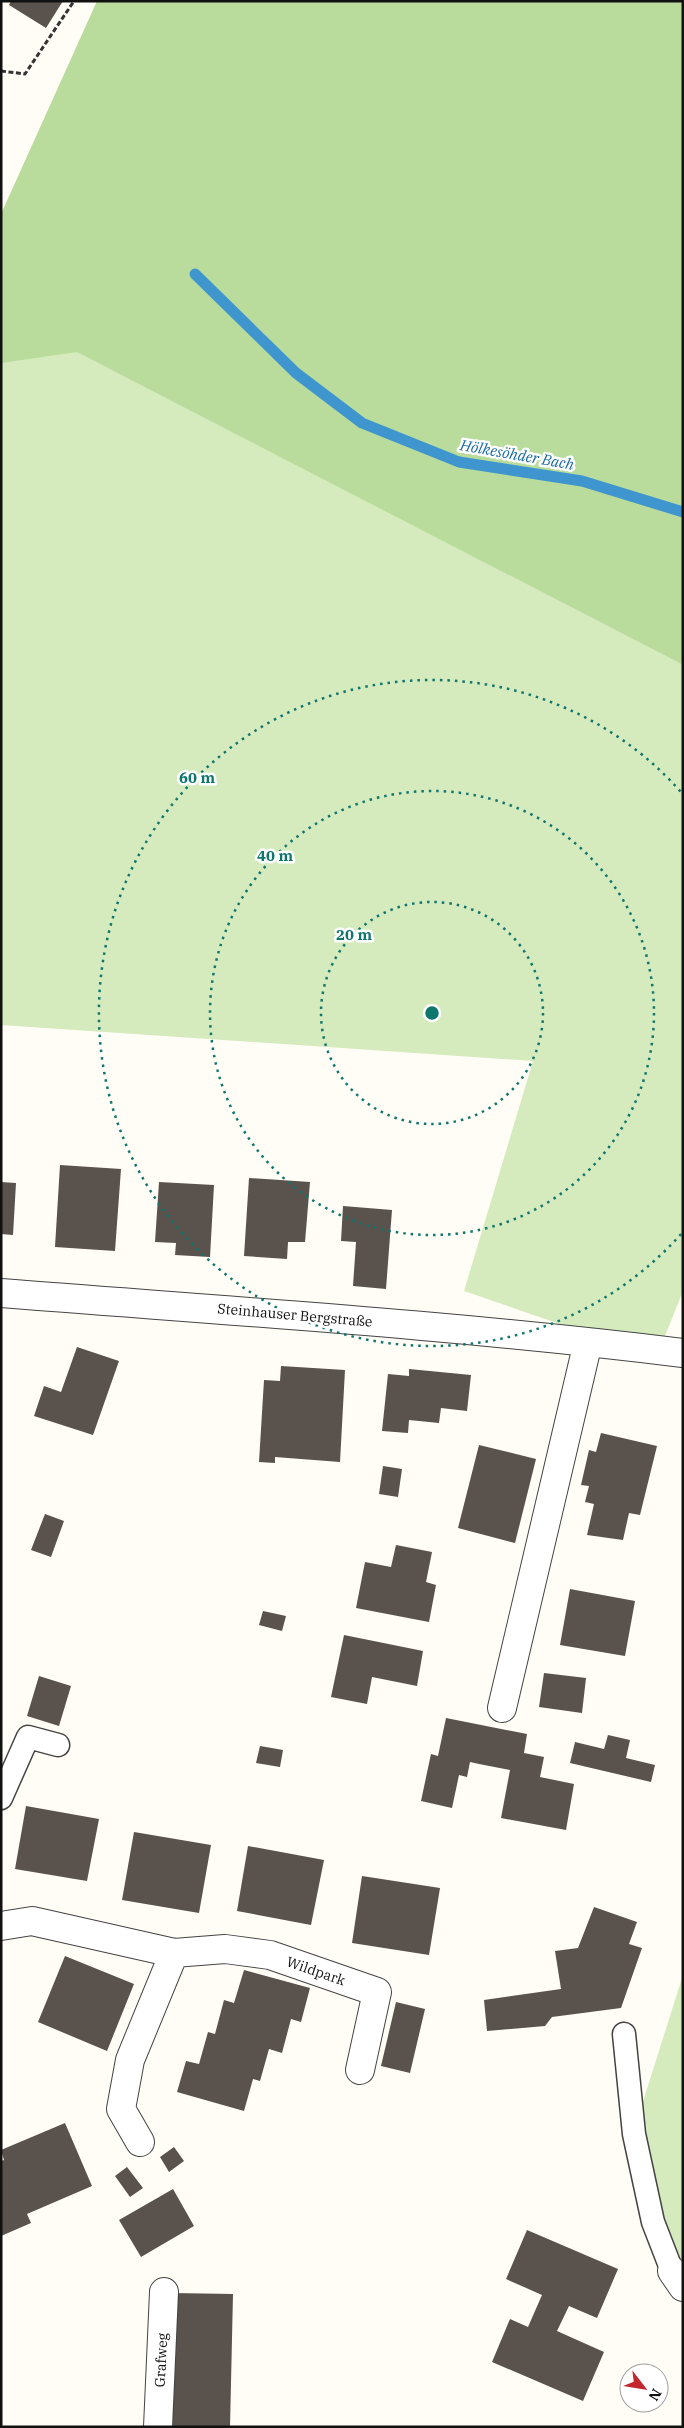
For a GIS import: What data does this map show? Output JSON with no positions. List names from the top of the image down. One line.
{"streets":{"street":["Steinhauser Bergstraße","Wildpark","Grafweg"]},"water":["Hölkesöhder Bach"],"north":"bottom right","rings":["60 m","40 m","20 m"]}
